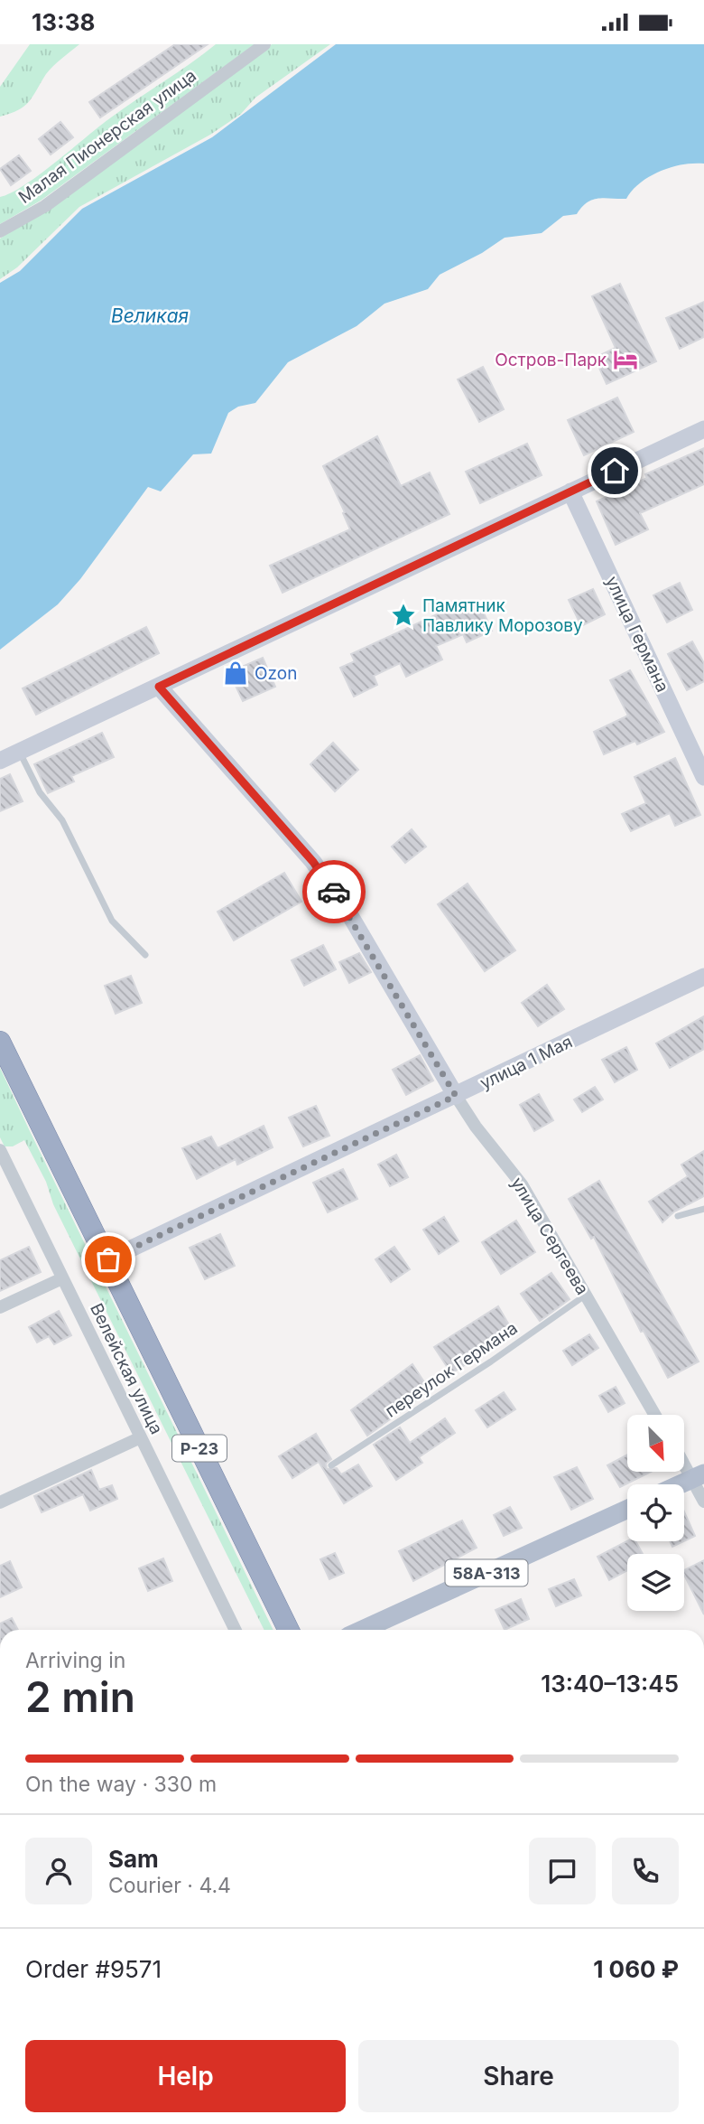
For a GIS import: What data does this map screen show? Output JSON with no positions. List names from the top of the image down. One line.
{"streets":{"highway":["Р-23"],"main road":["улица Германа","улица 1 Мая","улица Сергеева","58А-313"],"street":["Малая Пионерская улица","Велейская улица"],"lane":["переулок Германа"]},"crossings":[["улица 1 Мая","улица Сергеева"],["улица 1 Мая","Р-23"],["улица Сергеева","переулок Германа"]],"water":["Великая"],"places":{"hotel":["Остров-Парк"],"place":["Памятник Павлику Морозову"],"shop":["Ozon"]},"north":"bottom right","page":{"status":"13:38","heading":["2 min","Arriving in","13:40–13:45"],"panel":["Sam","Courier · 4.4","Order #9571","1 060 ₽"],"bar":"On the way · 330 m","buttons":["Help","Share"]}}
